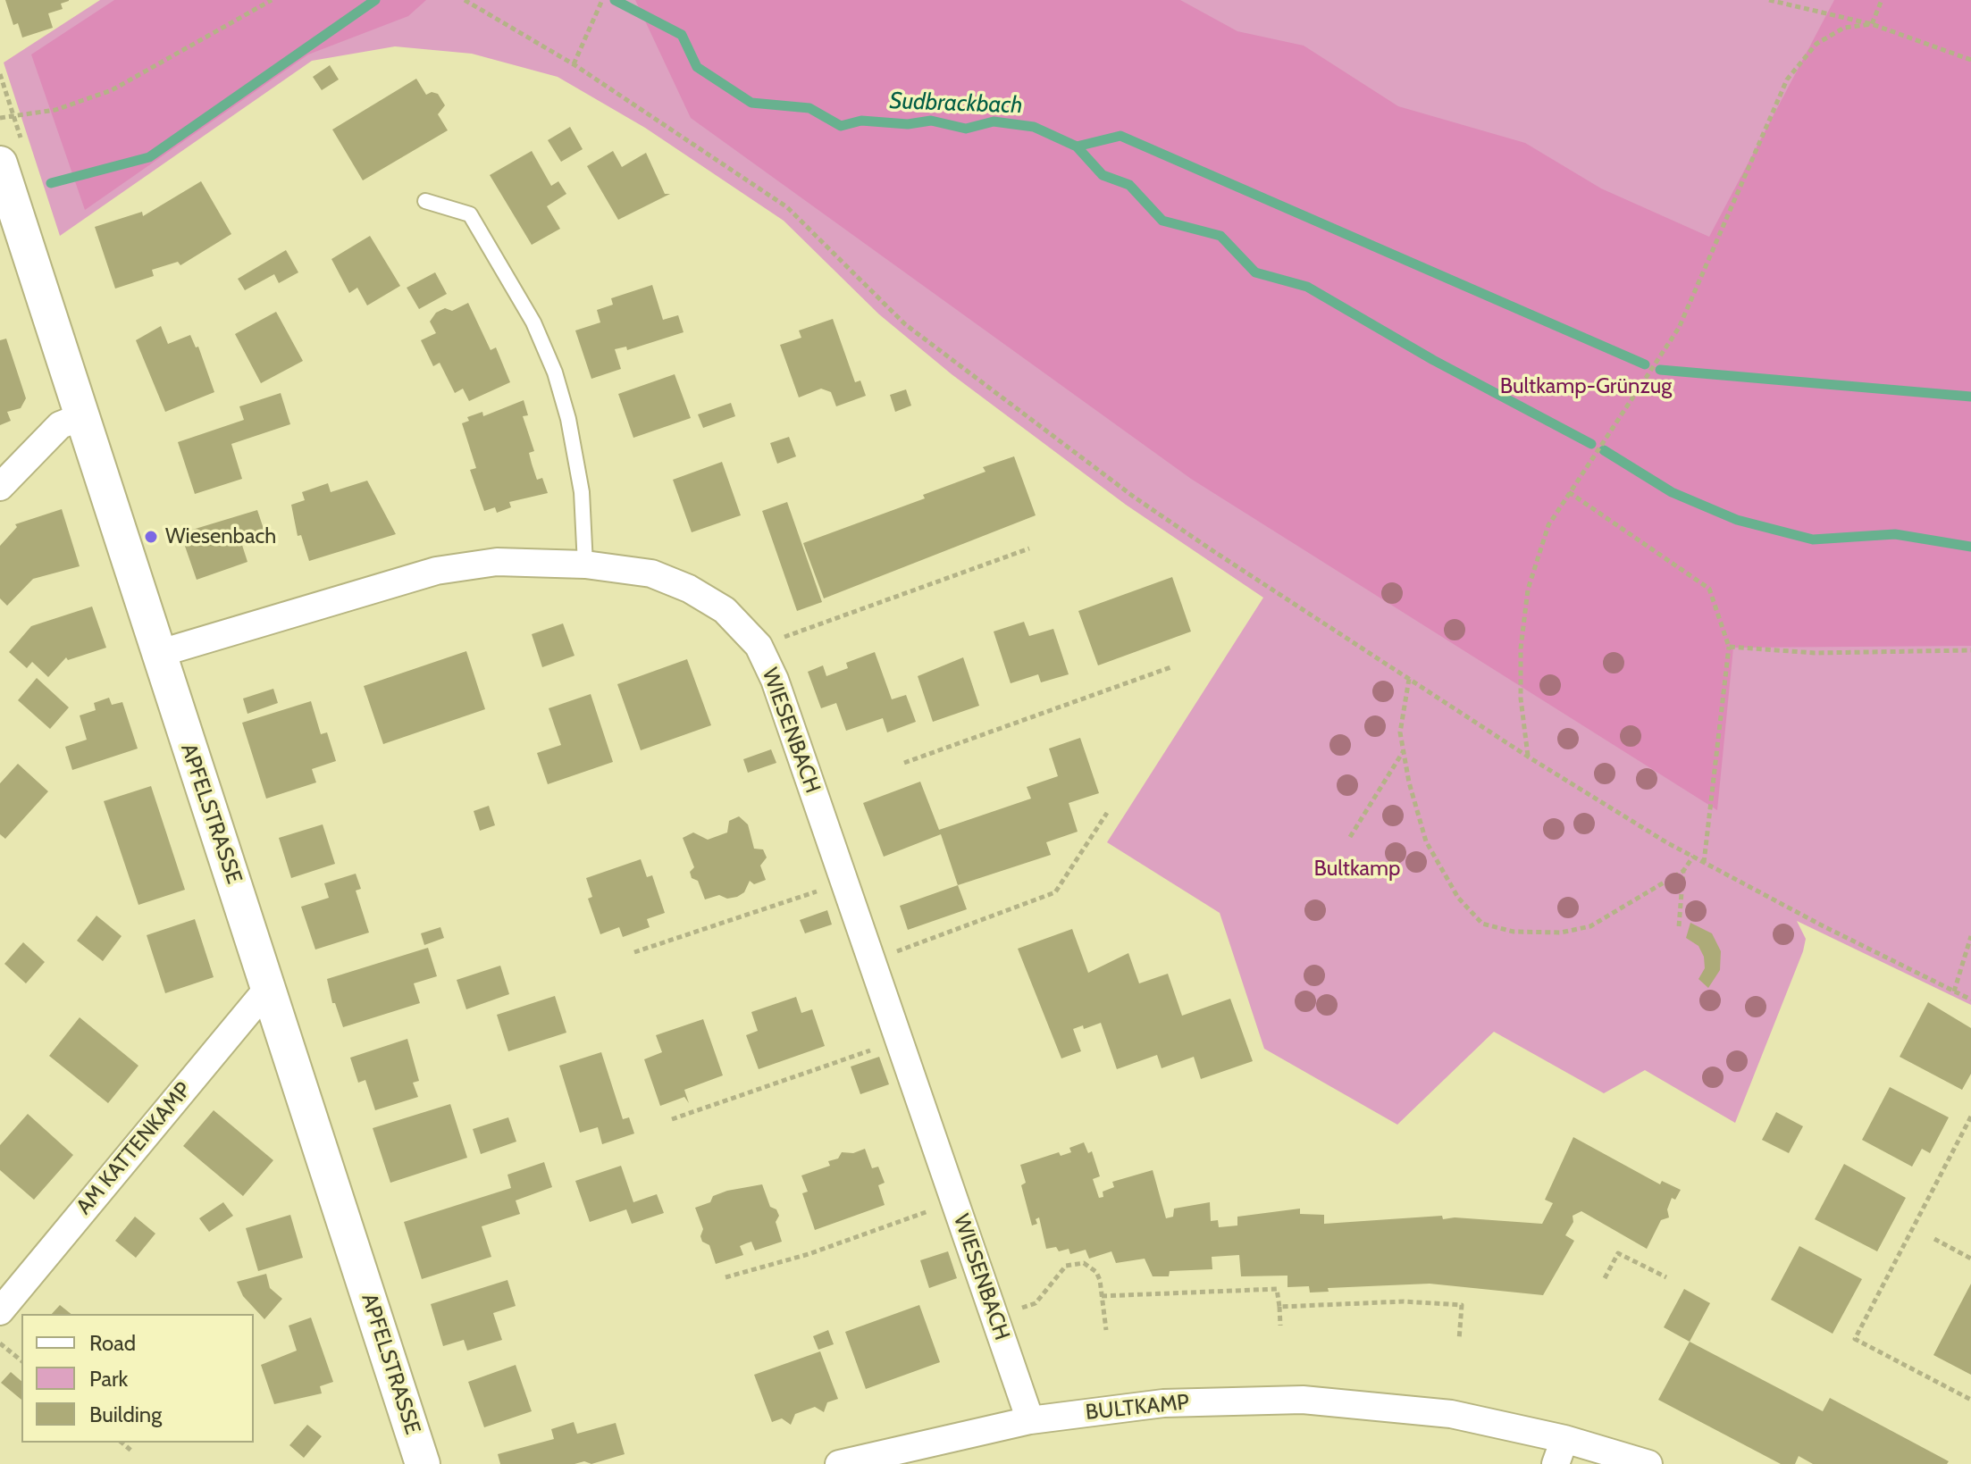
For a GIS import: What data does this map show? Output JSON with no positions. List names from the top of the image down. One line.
{"streets":{"street":["WIESENBACH","APFELSTRASSE","AM KATTENKAMP","BULTKAMP"]},"crossings":[["WIESENBACH","APFELSTRASSE"],["WIESENBACH","BULTKAMP"],["APFELSTRASSE","AM KATTENKAMP"]],"water":["Sudbrackbach"],"parks":["Bultkamp-Grünzug","Bultkamp"],"places":["Wiesenbach"],"legend":["Road","Park","Building"]}
